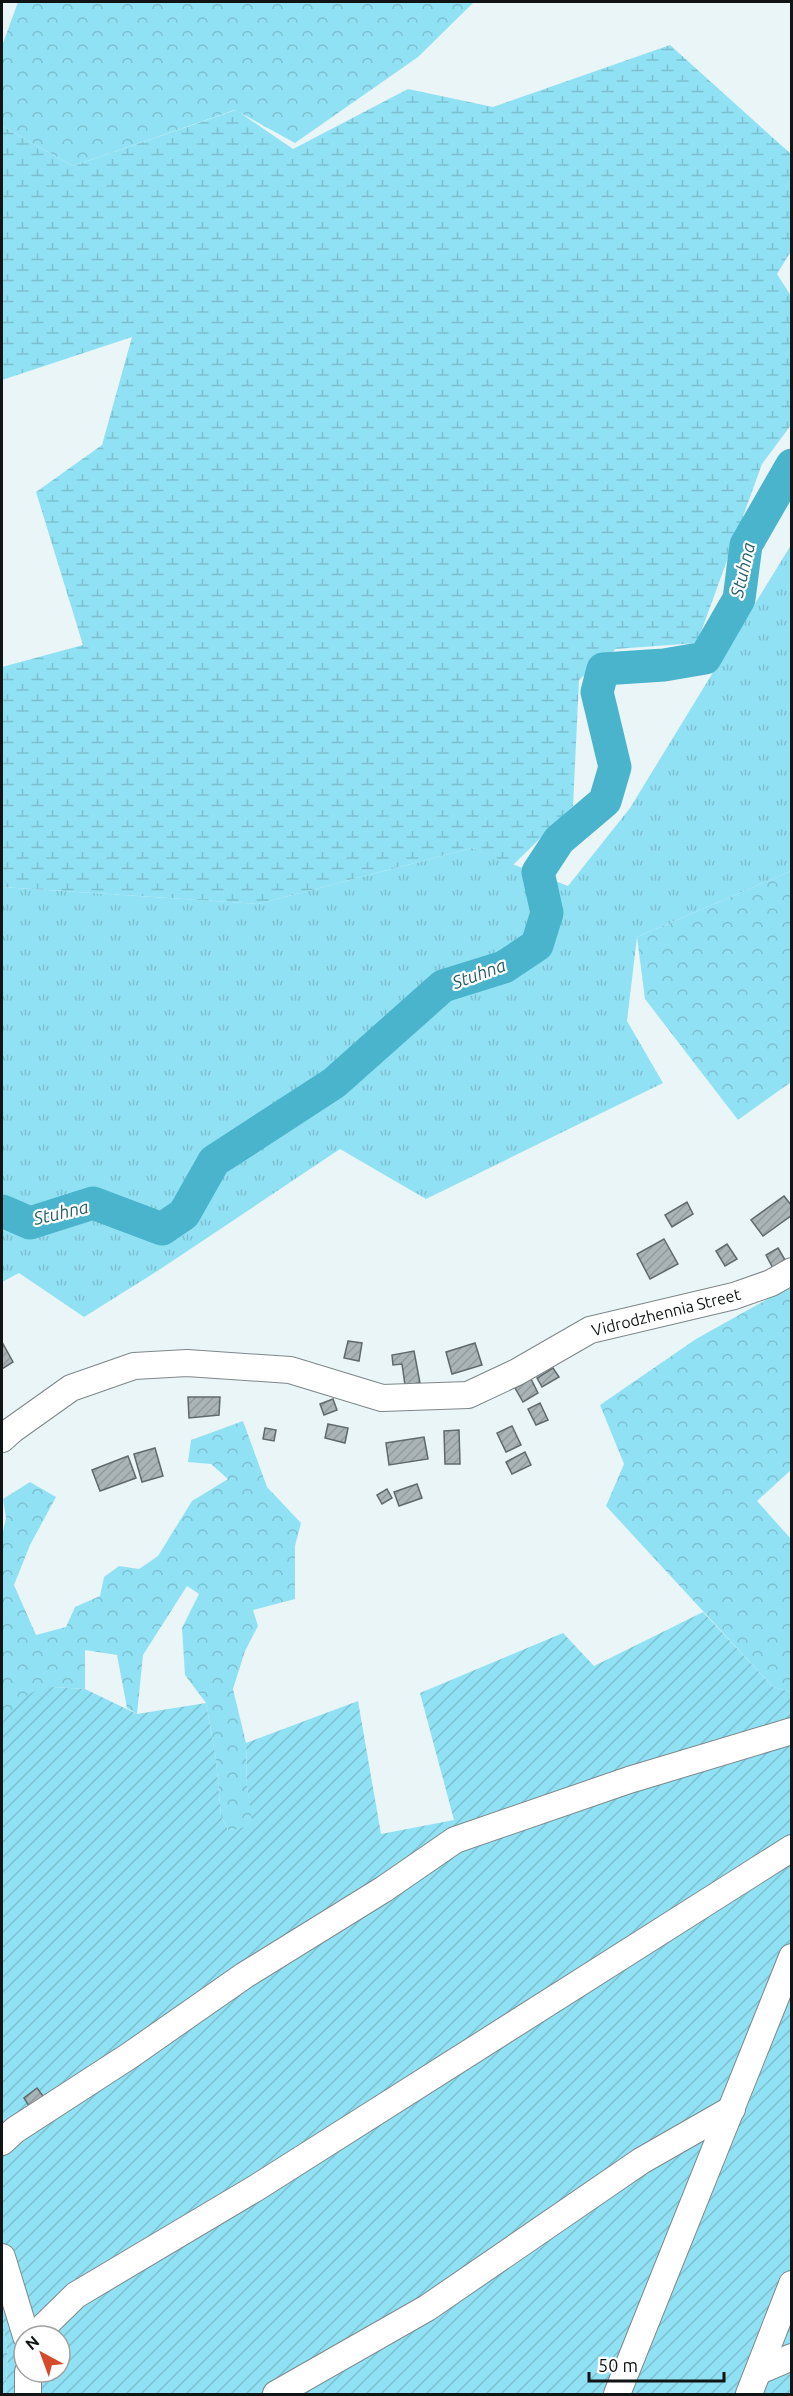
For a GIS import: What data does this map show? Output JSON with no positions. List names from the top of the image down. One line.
{"streets":{"street":["Vidrodzhennia Street"]},"water":["Stuhna"],"scale_bar":"50 m","north":"top left"}
